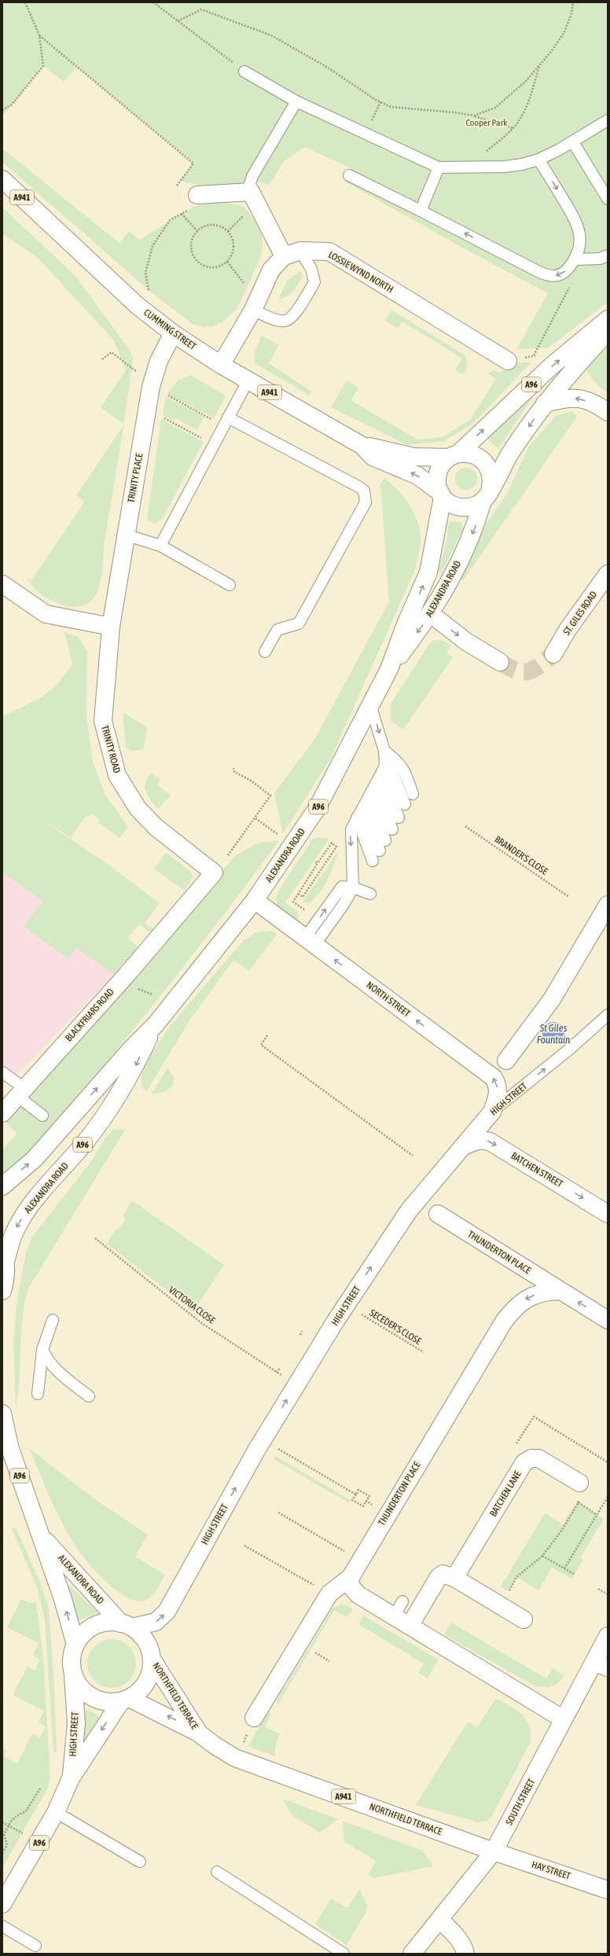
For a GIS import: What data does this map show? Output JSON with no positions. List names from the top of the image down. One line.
{"streets":{"main road":["A941","LOSSIE WYND NORTH","CUMMING STREET","A96","TRINITY PLACE","ALEXANDRA ROAD","ST. GILES ROAD","TRINITY ROAD","NORTH STREET","BLACKFRIARS ROAD","HIGH STREET","BATCHEN STREET","THUNDERTON PLACE","BATCHEN LANE","NORTHFIELD TERRACE","SOUTH STREET","HAY STREET"],"path":["BRANDER'S CLOSE","VICTORIA CLOSE","SECEDER'S CLOSE"]},"crossings":[["CUMMING STREET","A96"],["CUMMING STREET","TRINITY PLACE"],["CUMMING STREET","ALEXANDRA ROAD"],["A96","ALEXANDRA ROAD"],["A96","HIGH STREET"],["A96","NORTHFIELD TERRACE"],["TRINITY PLACE","TRINITY ROAD"],["ALEXANDRA ROAD","NORTH STREET"],["ALEXANDRA ROAD","HIGH STREET"],["ALEXANDRA ROAD","NORTHFIELD TERRACE"],["TRINITY ROAD","BLACKFRIARS ROAD"],["NORTH STREET","HIGH STREET"],["HIGH STREET","BATCHEN STREET"],["HIGH STREET","NORTHFIELD TERRACE"],["NORTHFIELD TERRACE","SOUTH STREET"],["NORTHFIELD TERRACE","HAY STREET"],["SOUTH STREET","HAY STREET"]],"one_way":["NORTH STREET","BATCHEN STREET","THUNDERTON PLACE"],"water":["St Giles Fountain"],"parks":["Cooper Park"]}
